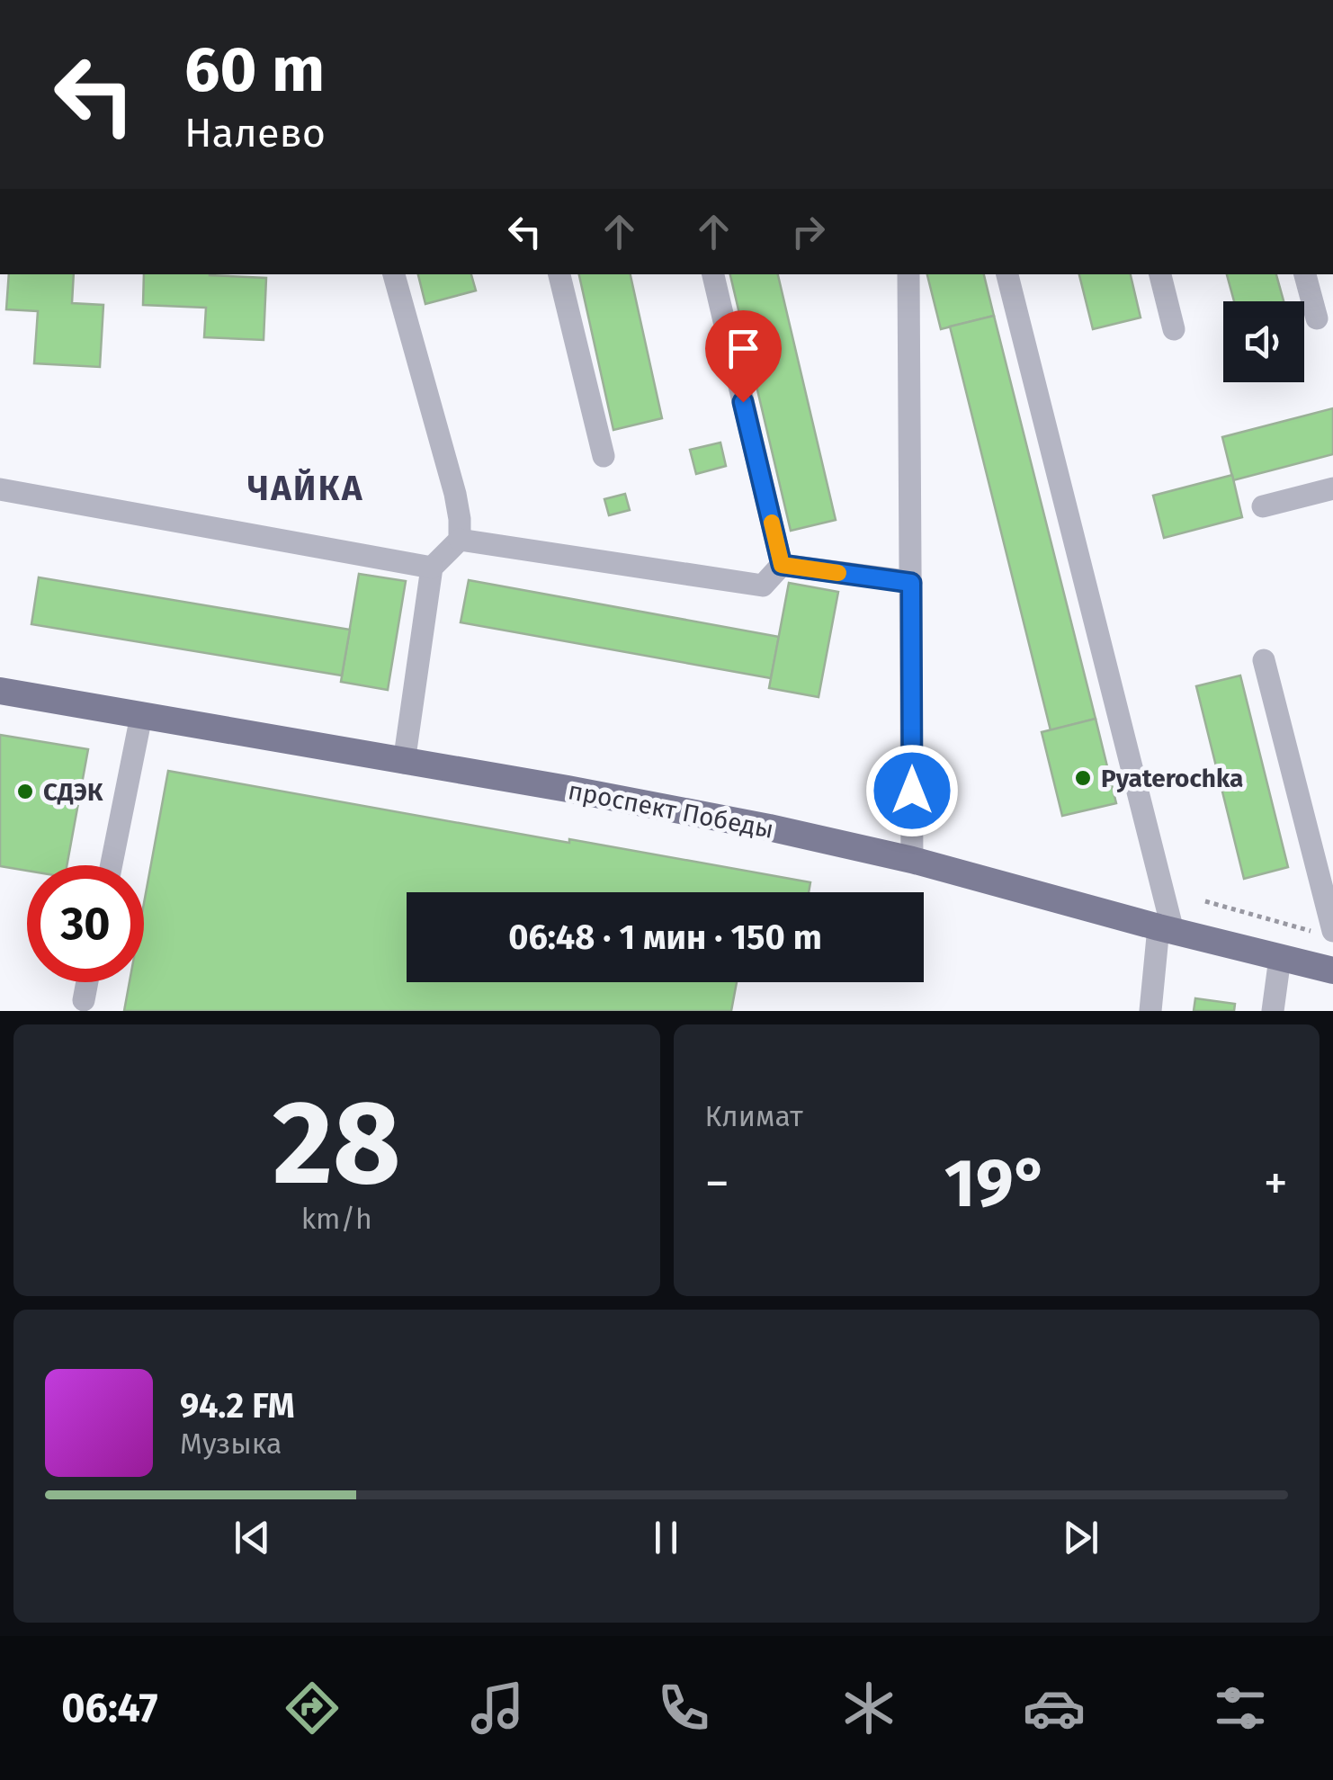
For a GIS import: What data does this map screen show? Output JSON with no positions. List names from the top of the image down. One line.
{"streets":{"main road":["проспект Победы"]},"districts":["ЧАЙКА"],"places":["Pyaterochka","СДЭК"],"page":{"turn":["60 m","Налево"],"limit":"30","trip":"06:48 · 1 мин · 150 m","tile":[["28","km/h"],"Климат"],"heat":["−","19°","+"],"song":["94.2 FM","Музыка"],"tabs":"06:47"}}
